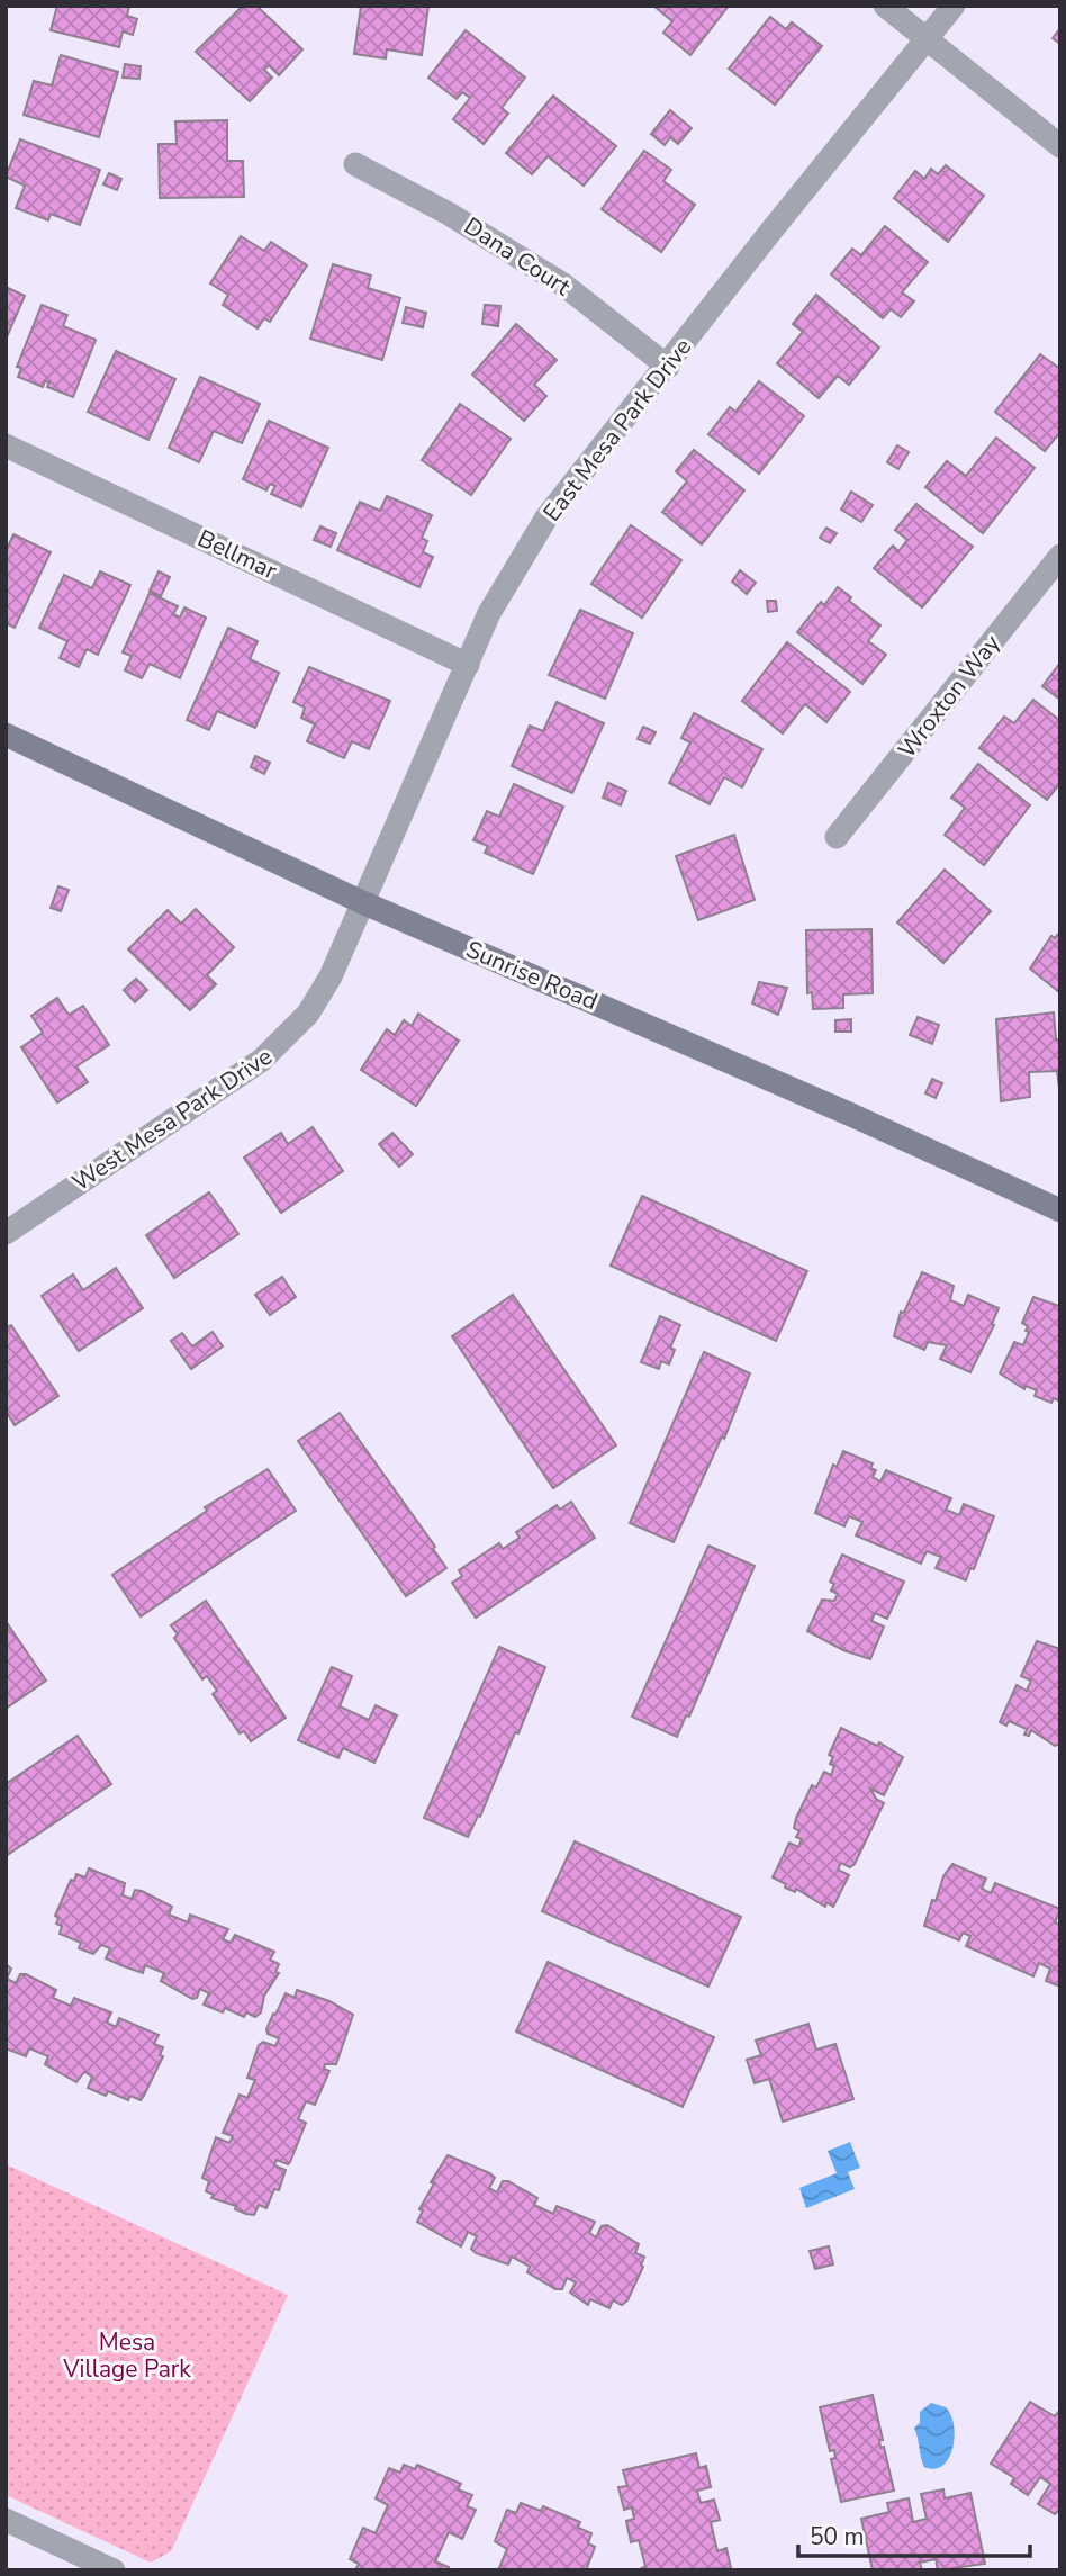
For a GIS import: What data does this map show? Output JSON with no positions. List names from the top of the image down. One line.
{"streets":{"main road":["Sunrise Road"],"street":["Dana Court","East Mesa Park Drive","Bellmar","Wroxton Way","West Mesa Park Drive"]},"crossings":[["Dana Court","East Mesa Park Drive"],["East Mesa Park Drive","Bellmar"],["East Mesa Park Drive","Sunrise Road"],["East Mesa Park Drive","West Mesa Park Drive"],["Sunrise Road","West Mesa Park Drive"]],"parks":["Mesa Village Park"],"scale_bar":"50 m"}
